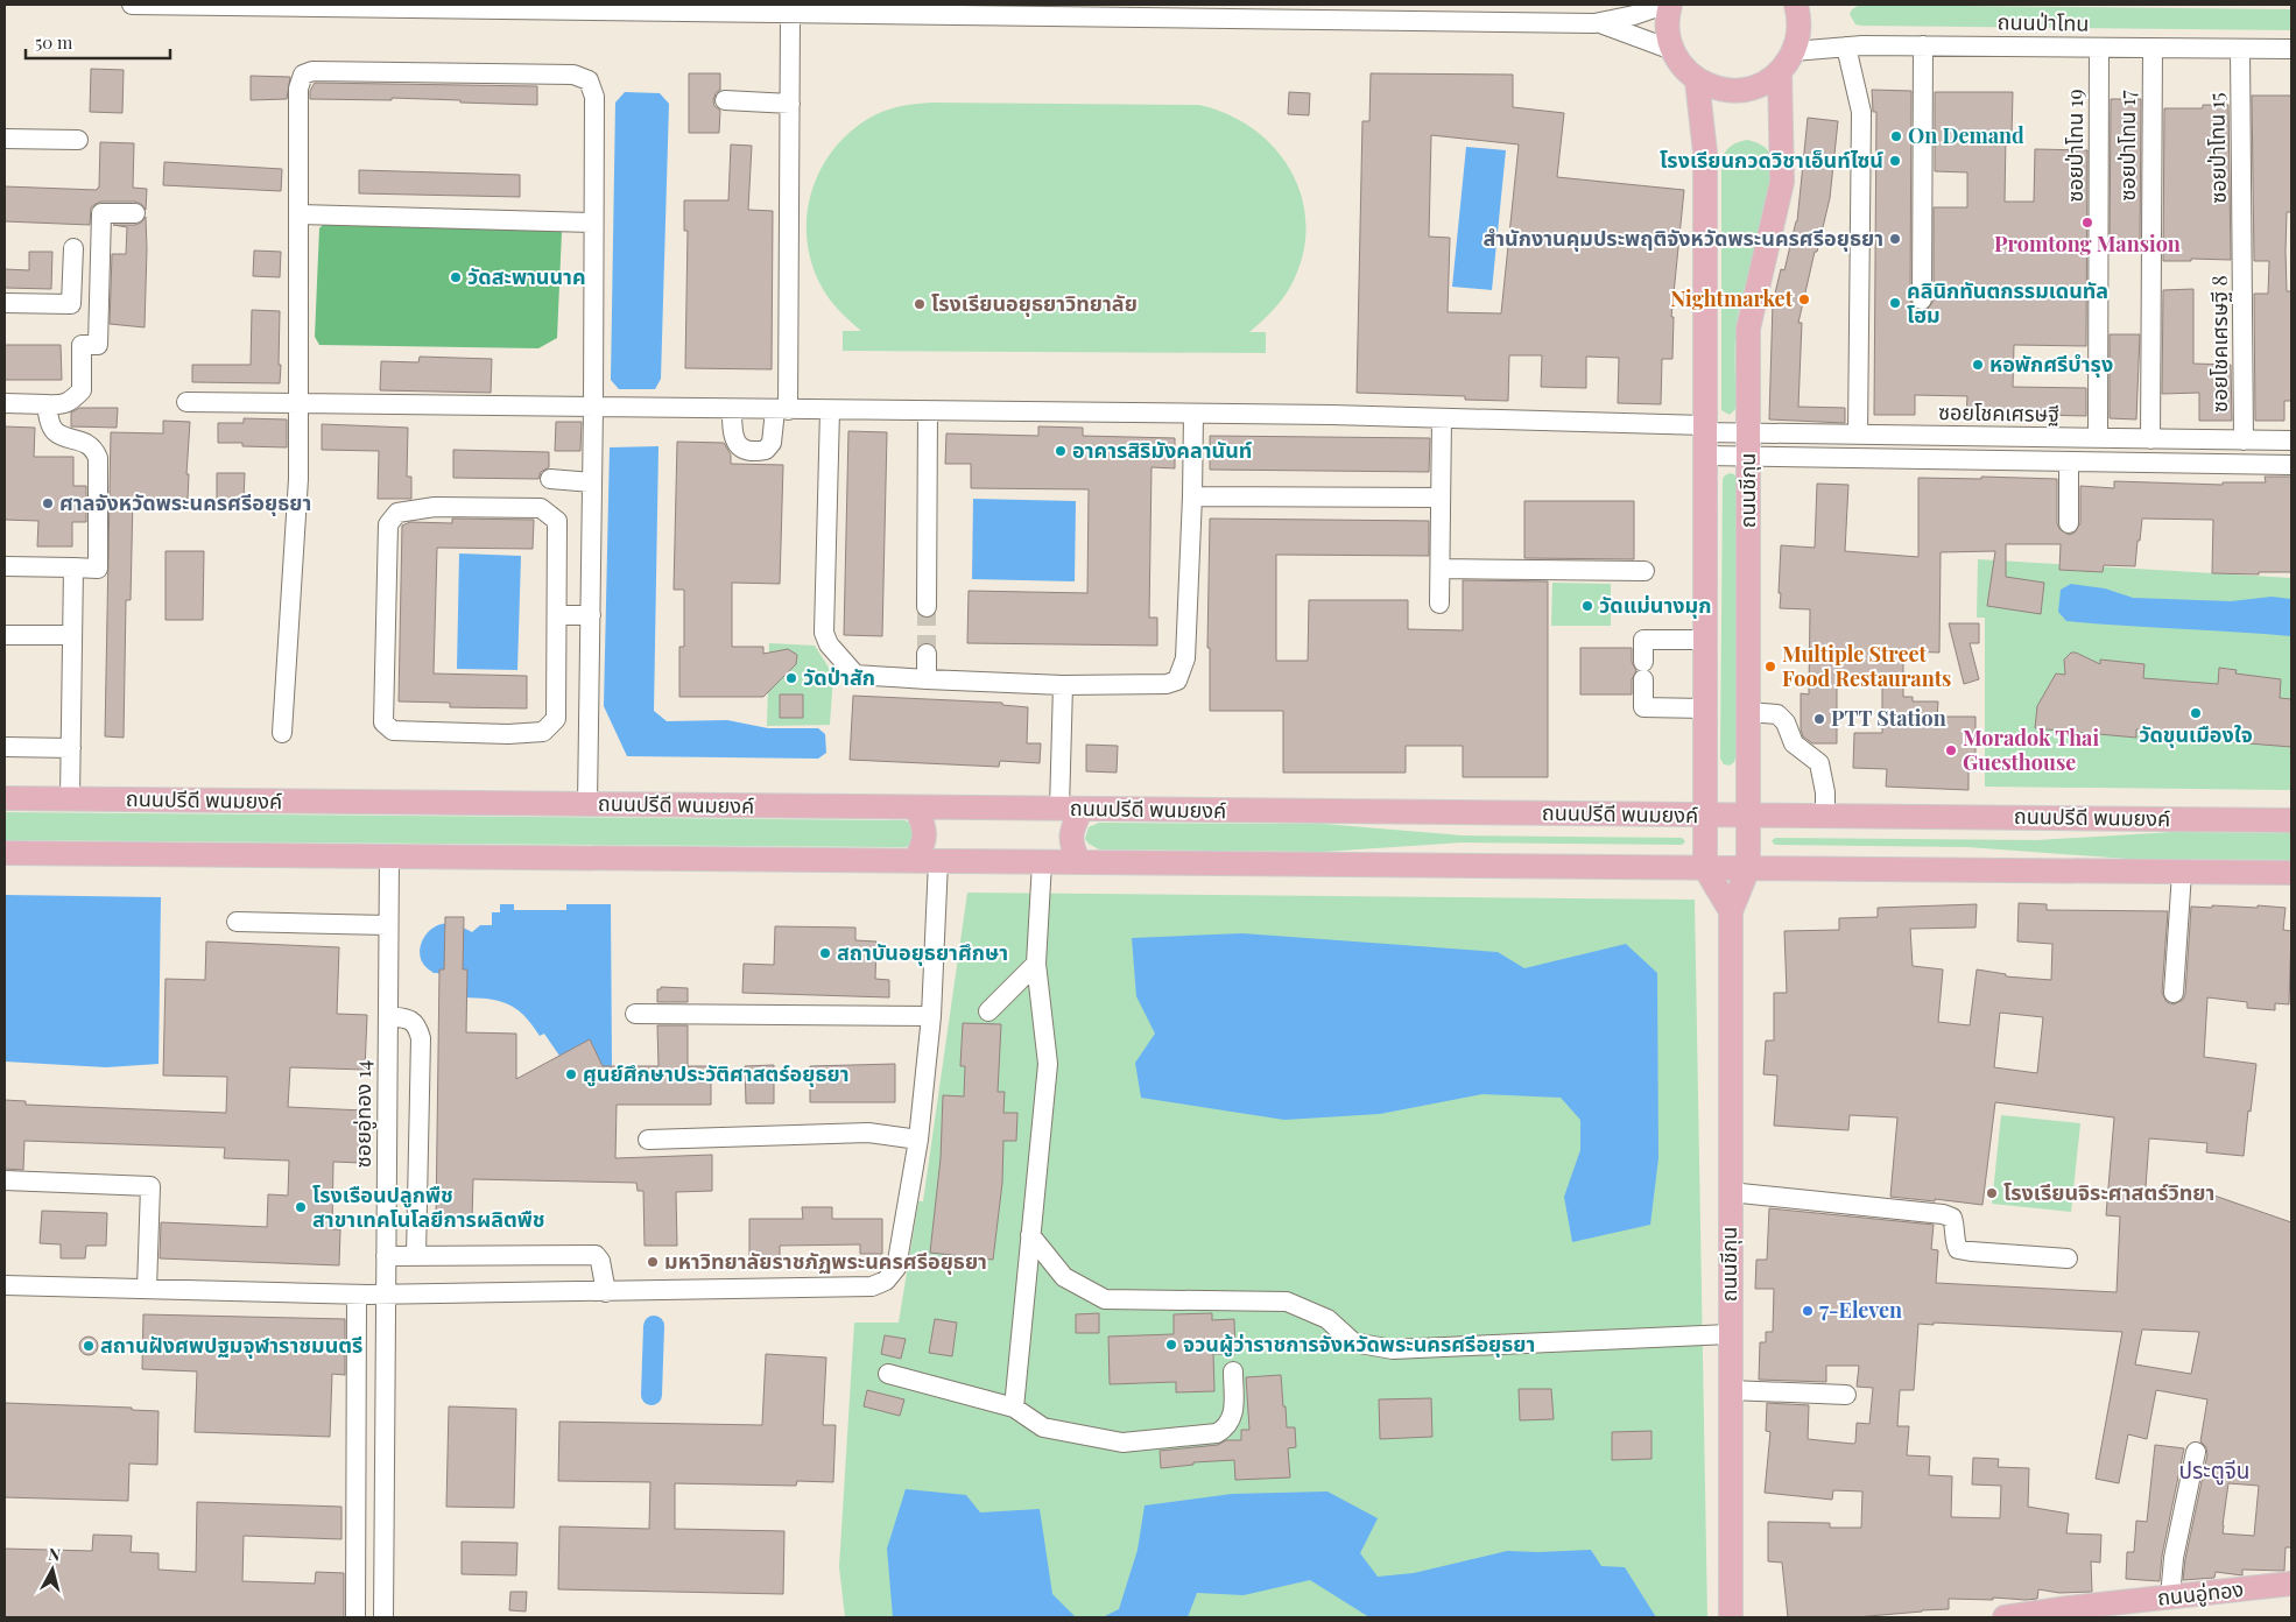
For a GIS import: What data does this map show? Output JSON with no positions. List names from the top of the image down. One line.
{"streets":{"main road":["ถนนชีกุน","ถนนปรีดี พนมยงค์","ถนนอู่ทอง"],"street":["ถนนป่าโทน","ซอยป่าโทน 19","ซอยป่าโทน 17","ซอยป่าโทน 15","ซอยโชคเศรษฐี 8","ซอยโชคเศรษฐี","ซอยอู่ทอง 14"]},"crossings":[["ถนนป่าโทน","ซอยป่าโทน 19"],["ถนนป่าโทน","ซอยป่าโทน 17"],["ถนนป่าโทน","ซอยป่าโทน 15"],["ซอยป่าโทน 19","ซอยโชคเศรษฐี"],["ซอยป่าโทน 17","ซอยโชคเศรษฐี"],["ซอยป่าโทน 15","ซอยโชคเศรษฐี 8"],["ซอยโชคเศรษฐี 8","ซอยโชคเศรษฐี"],["ซอยโชคเศรษฐี","ถนนชีกุน"],["ถนนชีกุน","ถนนปรีดี พนมยงค์"]],"districts":["ประตูจีน"],"places":["On Demand","โรงเรียนกวดวิชาเอ็นท์ไซน์","Promtong Mansion","สำนักงานคุมประพฤติจังหวัดพระนครศรีอยุธยา","วัดสะพานนาค","Nightmarket","คลินิกทันตกรรมเดนทัล โฮม","โรงเรียนอยุธยาวิทยาลัย","หอพักศรีบำรุง","อาคารสิริมังคลานันท์","ศาลจังหวัดพระนครศรีอยุธยา","วัดแม่นางมุก","Multiple Street Food Restaurants","วัดป่าสัก","วัดขุนเมืองใจ","PTT Station","Moradok Thai Guesthouse","สถาบันอยุธยาศึกษา","ศูนย์ศึกษาประวัติศาสตร์อยุธยา","โรงเรียนจิระศาสตร์วิทยา","โรงเรือนปลูกพืช สาขาเทคโนโลยีการผลิตพืช","มหาวิทยาลัยราชภัฏพระนครศรีอยุธยา","7-Eleven","จวนผู้ว่าราชการจังหวัดพระนครศรีอยุธยา","สถานฝังศพปฐมจุฬาราชมนตรี"],"scale_bar":"50 m","north":"top"}
